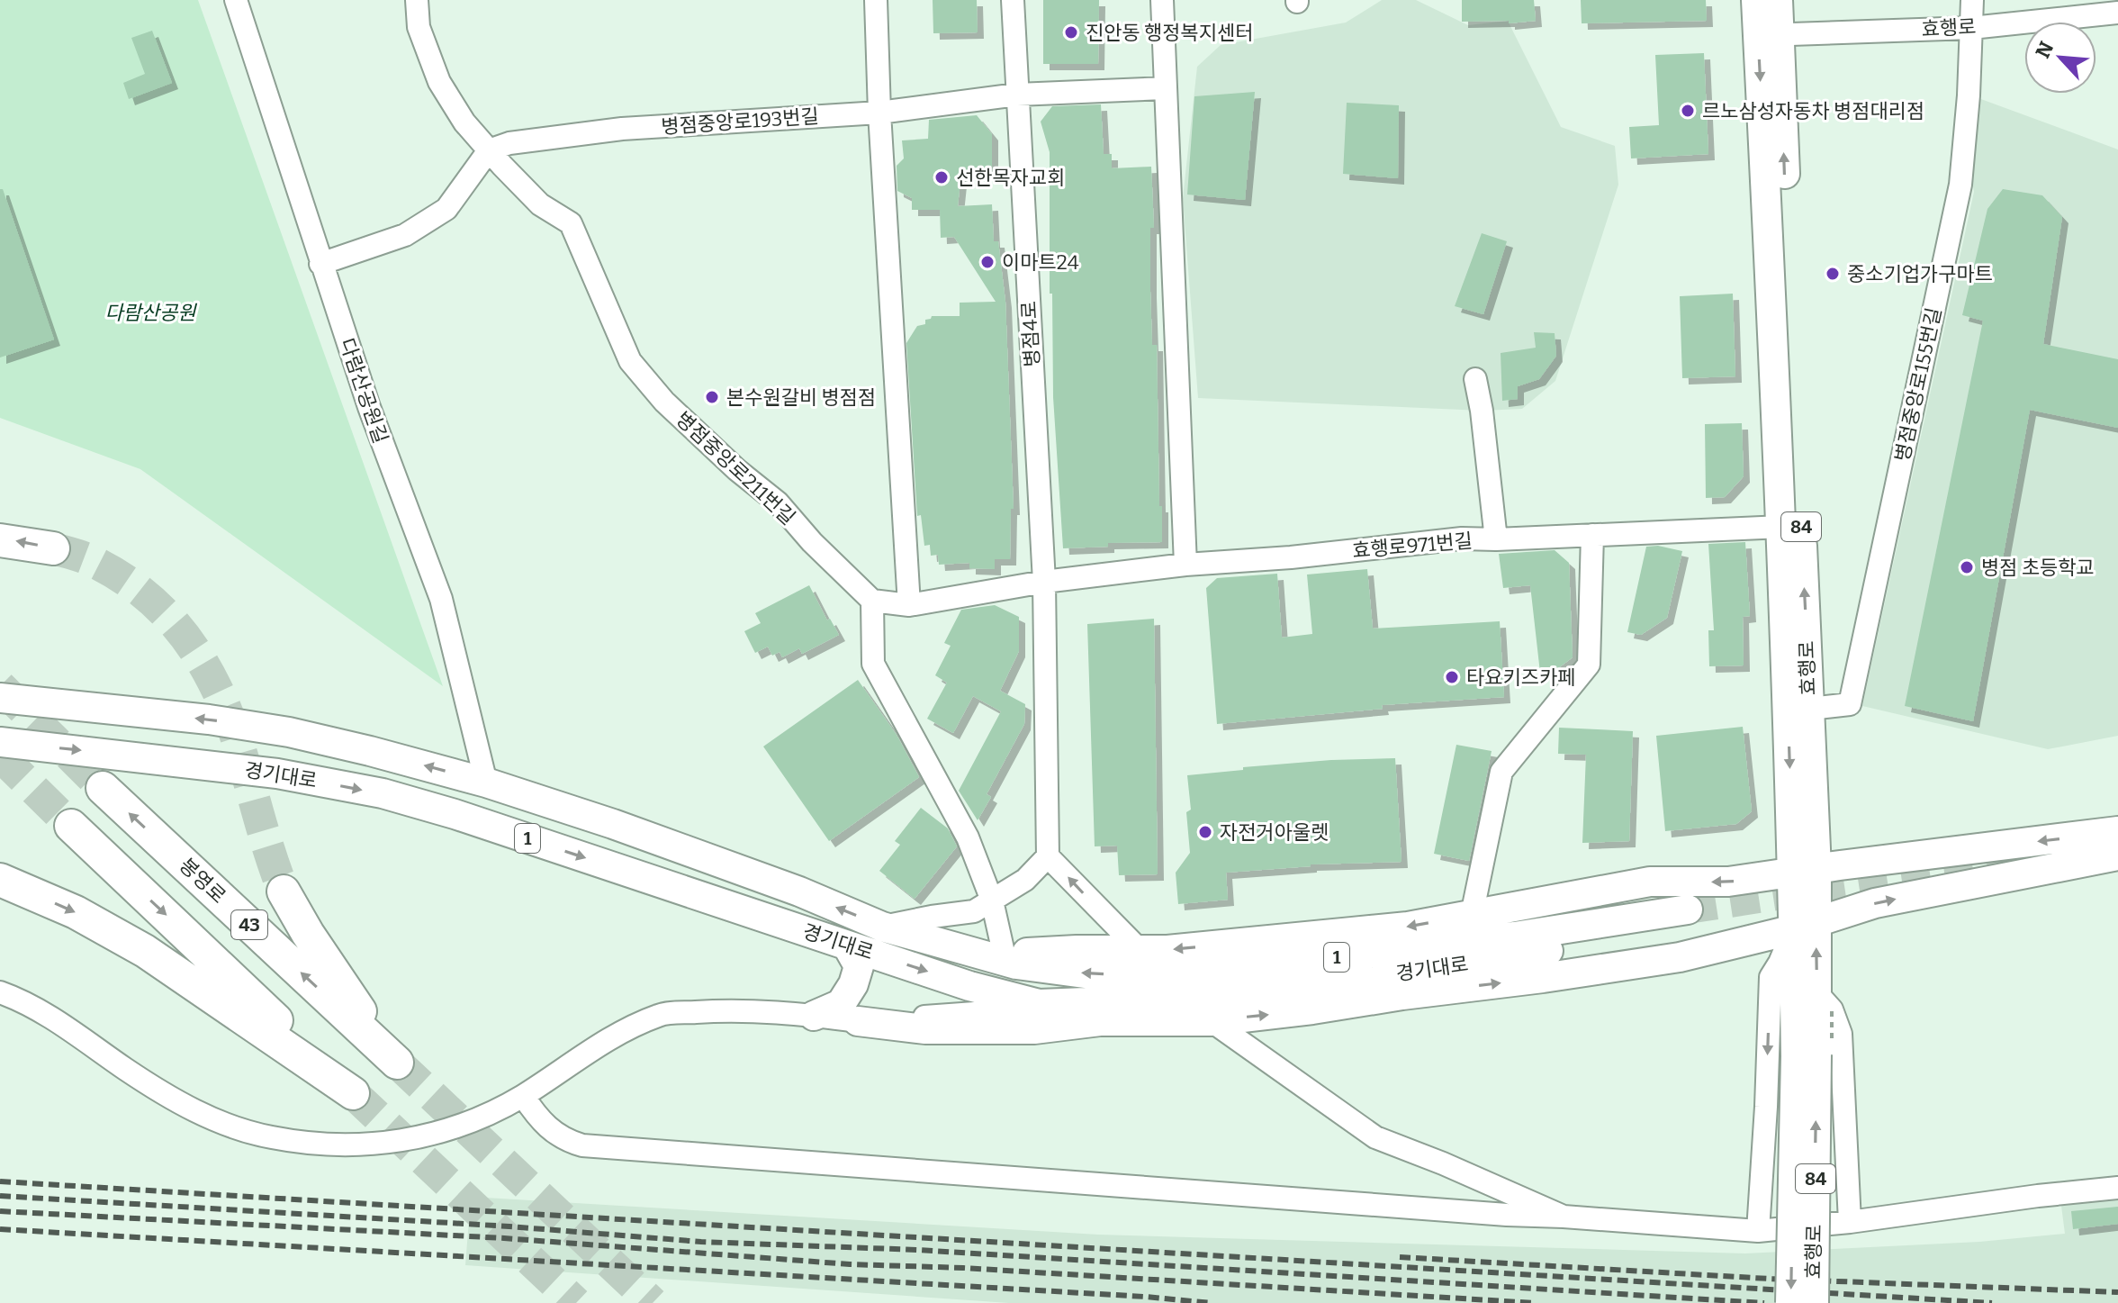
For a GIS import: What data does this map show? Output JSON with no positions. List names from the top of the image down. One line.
{"streets":{"highway":["봉영로","43"],"main road":["효행로","84","경기대로","1"],"street":["병점중앙로193번길","병점4로","병점중앙로155번길","다람산공원길","병점중앙로211번길","효행로971번길"]},"crossings":[["효행로","병점중앙로155번길"],["효행로","84"],["효행로","효행로971번길"],["효행로","경기대로"],["병점중앙로193번길","병점4로"],["병점중앙로193번길","병점중앙로211번길"],["병점4로","효행로971번길"],["다람산공원길","경기대로"]],"parks":["다람산공원"],"places":["진안동 행정복지센터","르노삼성자동차 병점대리점","선한목자교회","이마트24","중소기업가구마트","본수원갈비 병점점","병점 초등학교","타요키즈카페","자전거아울렛"],"north":"top left"}
